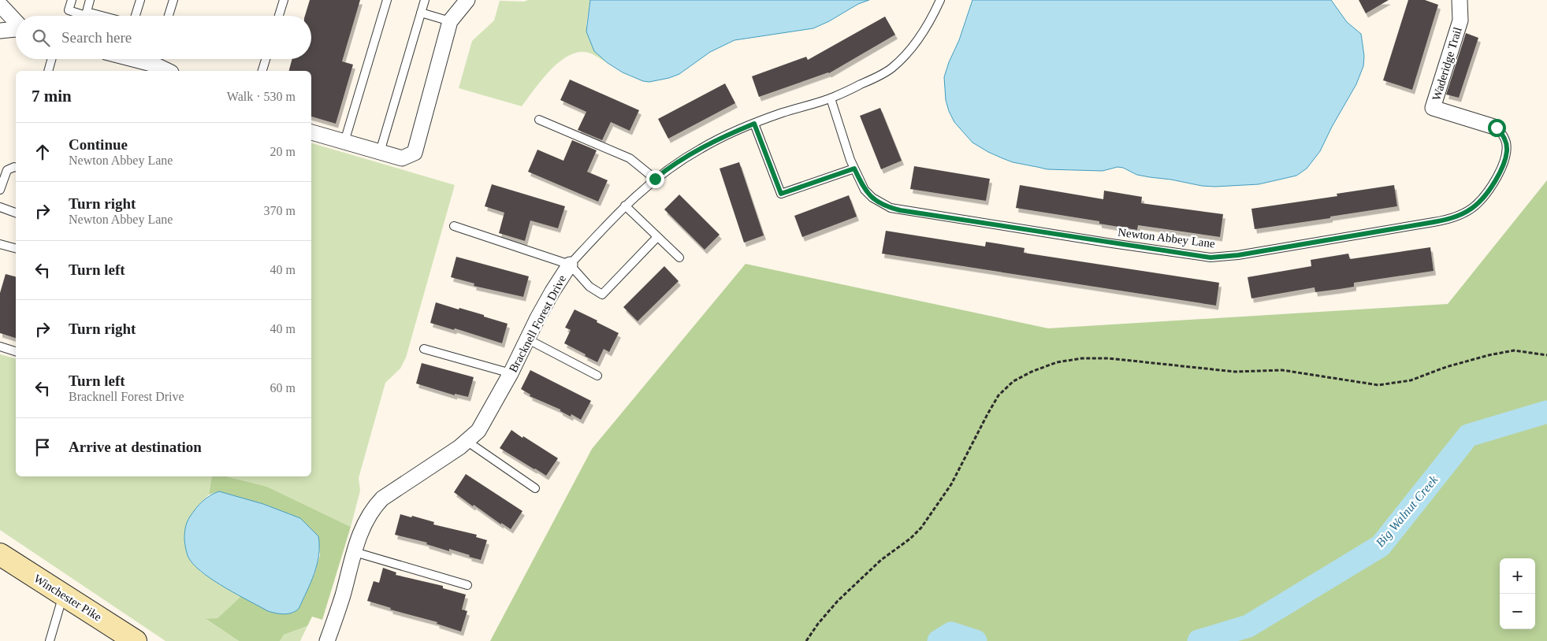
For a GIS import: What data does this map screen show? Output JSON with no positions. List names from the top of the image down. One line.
{"streets":{"main road":["Winchester Pike"],"street":["Waderidge Trail","Bracknell Forest Drive"],"lane":["Newton Abbey Lane"]},"crossings":[["Waderidge Trail","Newton Abbey Lane"],["Newton Abbey Lane","Bracknell Forest Drive"]],"water":["Big Walnut Creek"],"page":{"search":"Search here","heading":["7 min","Walk · 530 m"],"list":[["Continue","Newton Abbey Lane","20 m"],["Turn right","Newton Abbey Lane","370 m"],["Turn left","40 m"],["Turn right","40 m"],["Turn left","Bracknell Forest Drive","60 m"],"Arrive at destination"],"map_buttons":["+","−"]}}
